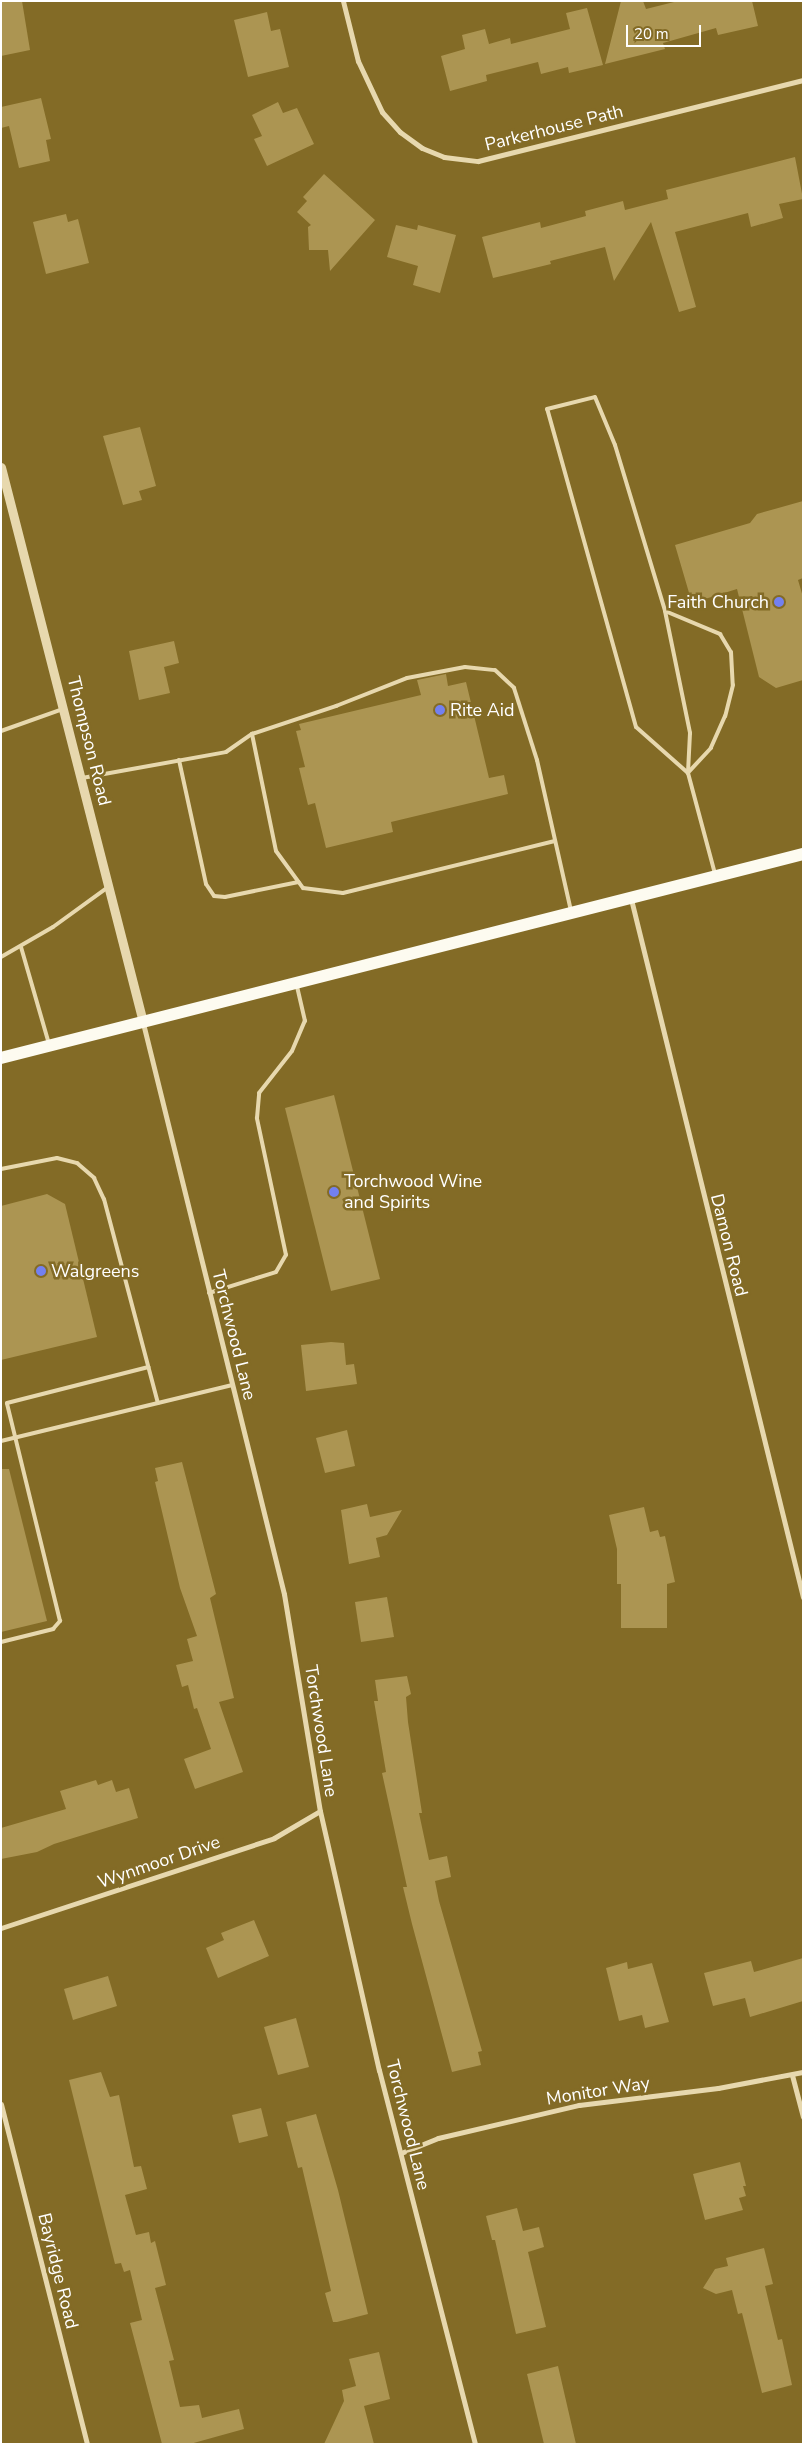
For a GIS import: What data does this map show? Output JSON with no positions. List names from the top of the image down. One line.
{"streets":{"street":["Parkerhouse Path","Thompson Road","Damon Road","Torchwood Lane","Wynmoor Drive","Monitor Way","Bayridge Road"]},"crossings":[["Thompson Road","Torchwood Lane"],["Torchwood Lane","Wynmoor Drive"],["Torchwood Lane","Monitor Way"]],"places":["Faith Church","Rite Aid","Torchwood Wine and Spirits","Walgreens"],"scale_bar":"20 m"}
